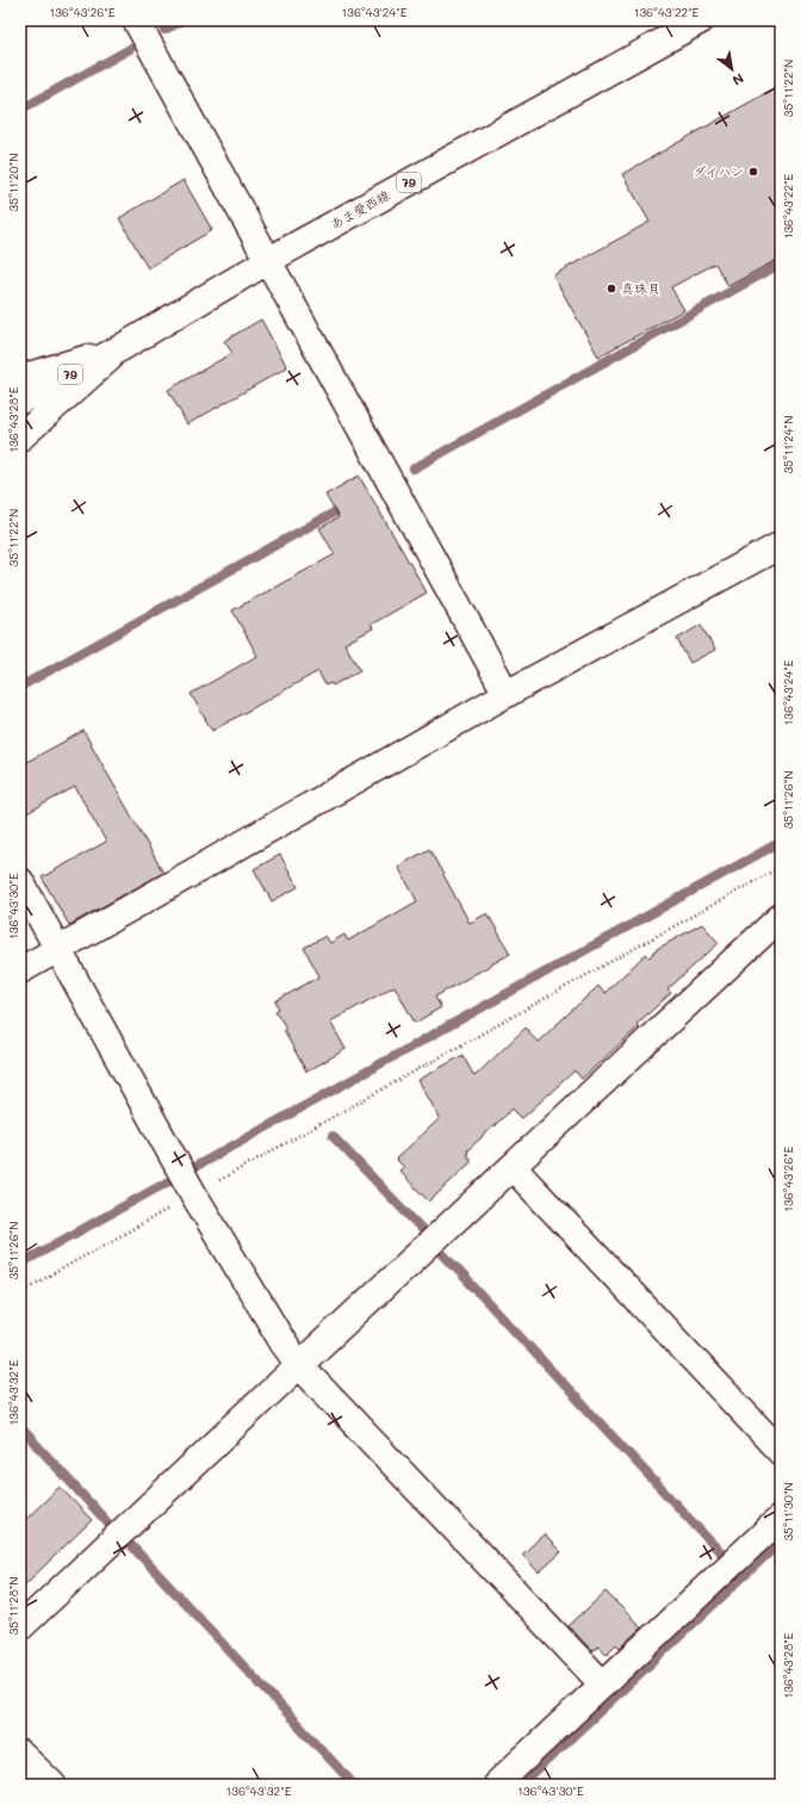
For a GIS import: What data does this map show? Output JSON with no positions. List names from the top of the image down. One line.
{"streets":{"street":["79","あま愛西線"]},"places":["ダイハン","真珠貝"],"north":"bottom right","coordinates":["136°43'26\"E","136°43'24\"E","136°43'22\"E","35°11'22\"N","35°11'20\"N","136°43'28\"E","35°11'24\"N","35°11'26\"N","136°43'30\"E","136°43'32\"E","35°11'30\"N","35°11'28\"N"]}
